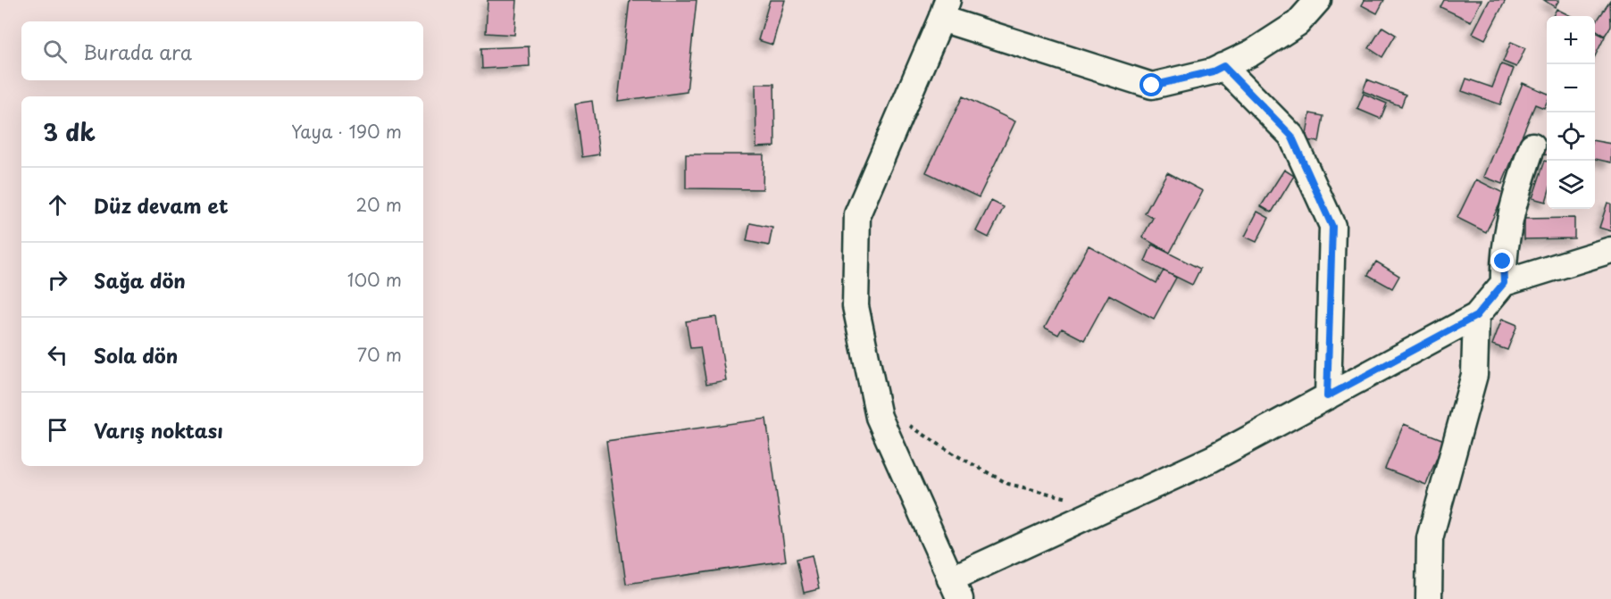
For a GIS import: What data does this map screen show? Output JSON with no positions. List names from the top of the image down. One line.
{"page":{"map_buttons":["+","−"],"search":"Burada ara","heading":["3 dk","Yaya · 190 m"],"list":[["Düz devam et","20 m"],["Sağa dön","100 m"],["Sola dön","70 m"],"Varış noktası"]}}
